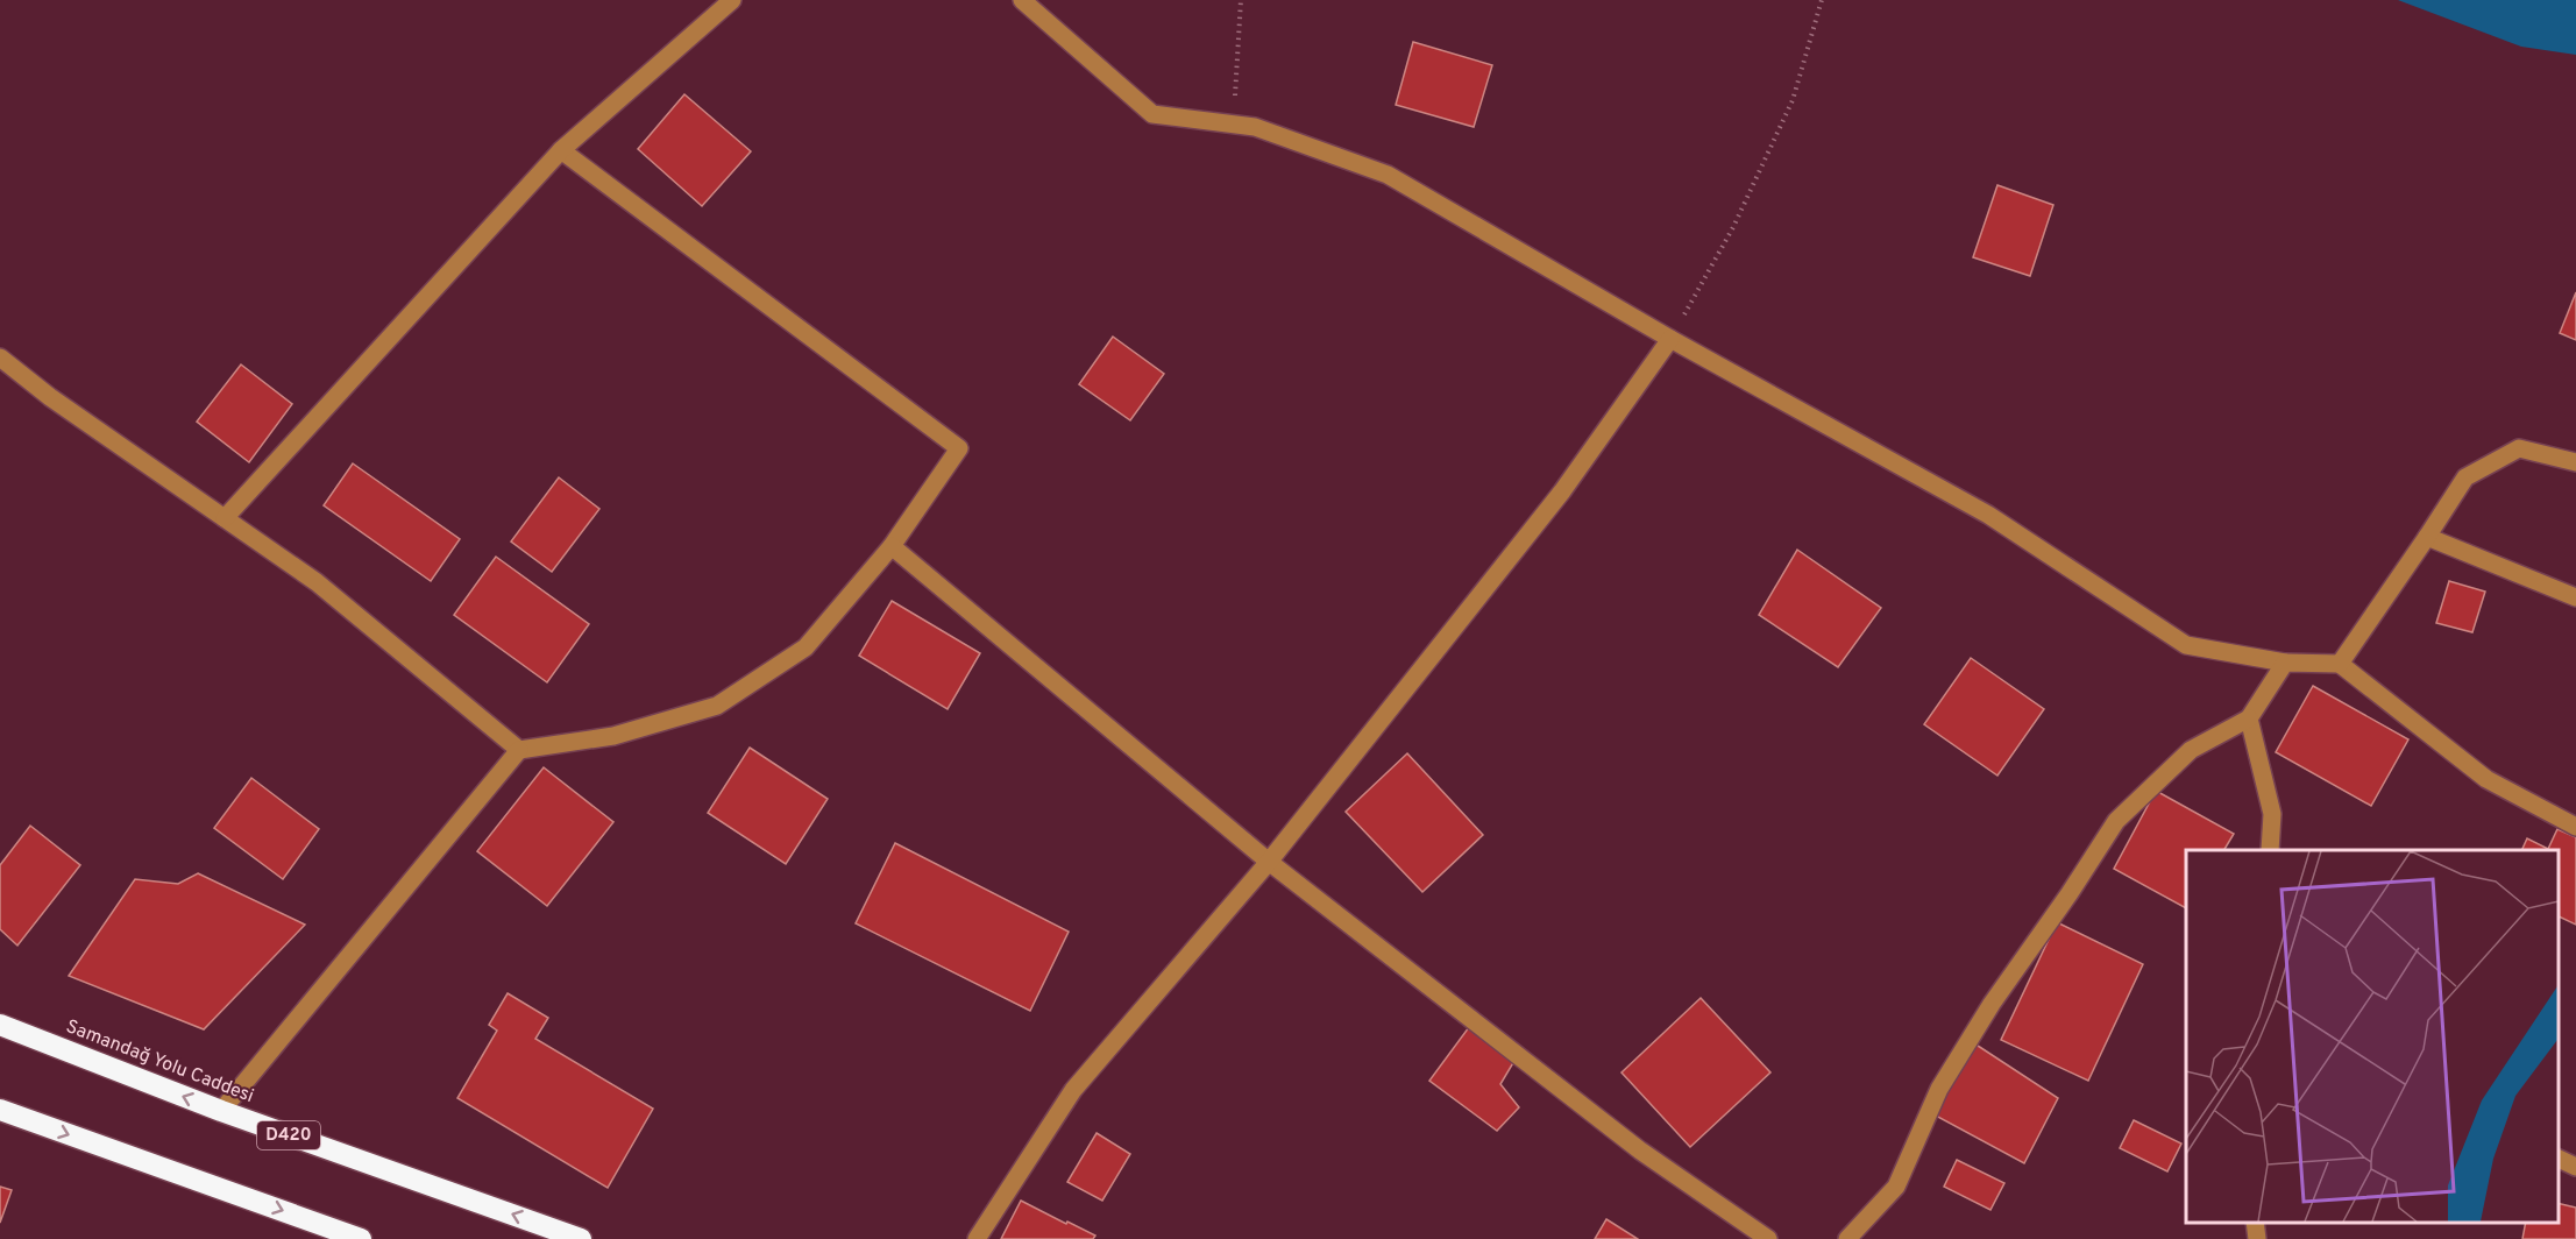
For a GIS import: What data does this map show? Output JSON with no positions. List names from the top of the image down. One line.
{"streets":{"highway":["Samandağ Yolu Caddesi","D420"]}}
